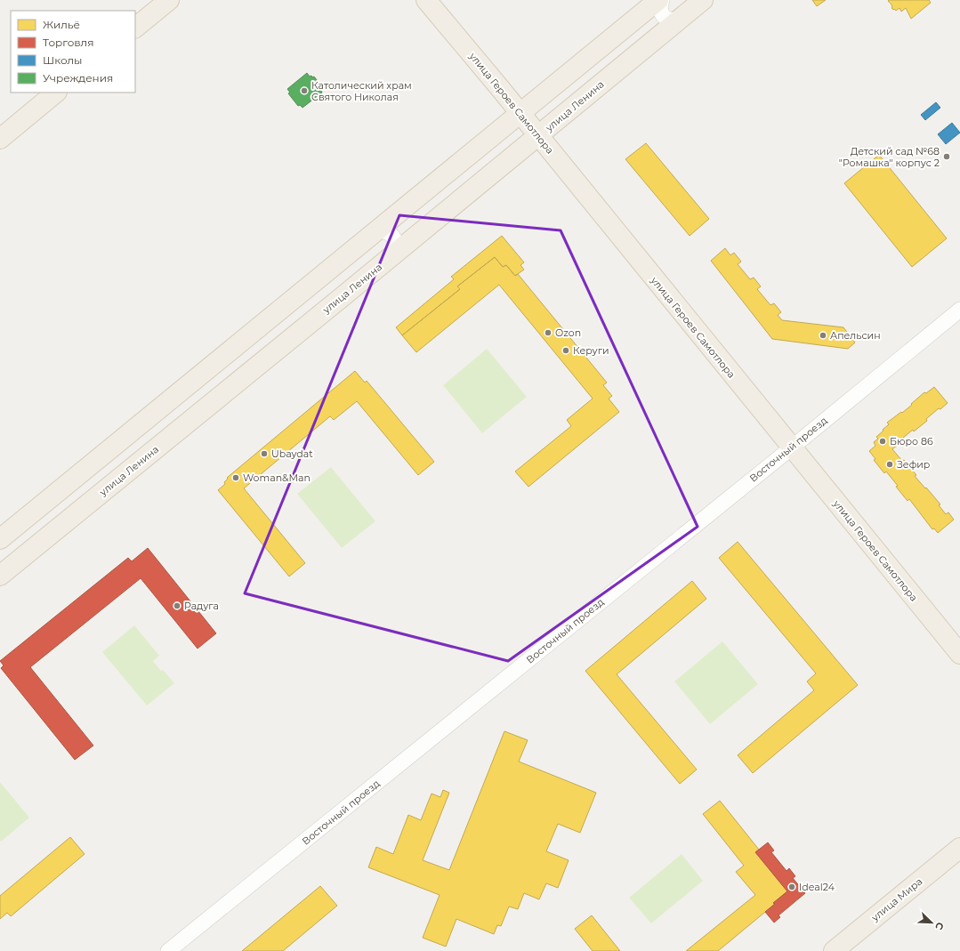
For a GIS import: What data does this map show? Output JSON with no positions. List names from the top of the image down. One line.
{"streets":{"main road":["улица Героев Самотлора","улица Ленина","улица Мира"],"street":["Восточный проезд"]},"crossings":[["улица Героев Самотлора","улица Ленина"],["улица Героев Самотлора","Восточный проезд"]],"places":["Католический храм Святого Николая","Детский сад №68 \"Ромашка\" корпус 2","Ozon","Апельсин","Керуги","Бюро 86","Ubaydat","Зефир","Woman&Man","Радуга","Ideal24"],"legend":["Жильё","Торговля","Школы","Учреждения"],"north":"bottom right"}
